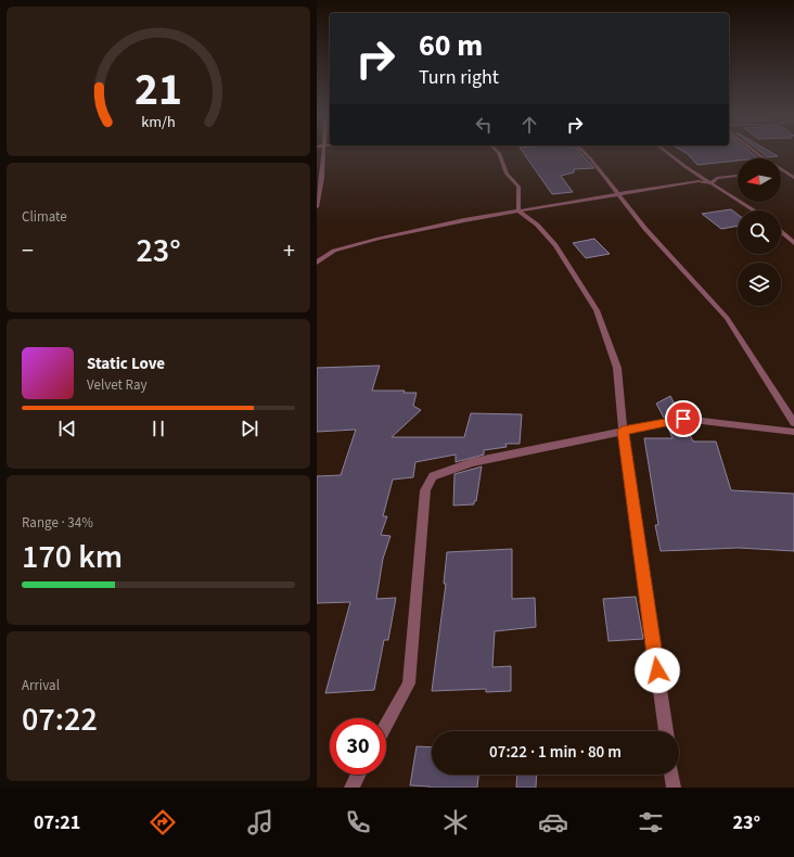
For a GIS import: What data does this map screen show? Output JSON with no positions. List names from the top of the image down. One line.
{"north":"left","page":{"turn":["60 m","Turn right"],"tile":["Climate",["Range · 34%","170 km"],["Arrival","07:22"]],"heat":["−","23°","+"],"song":["Static Love","Velvet Ray"],"limit":"30","trip":"07:22 · 1 min · 80 m","tabs":["07:21","23°"],"gauge":["21","km/h"]}}
